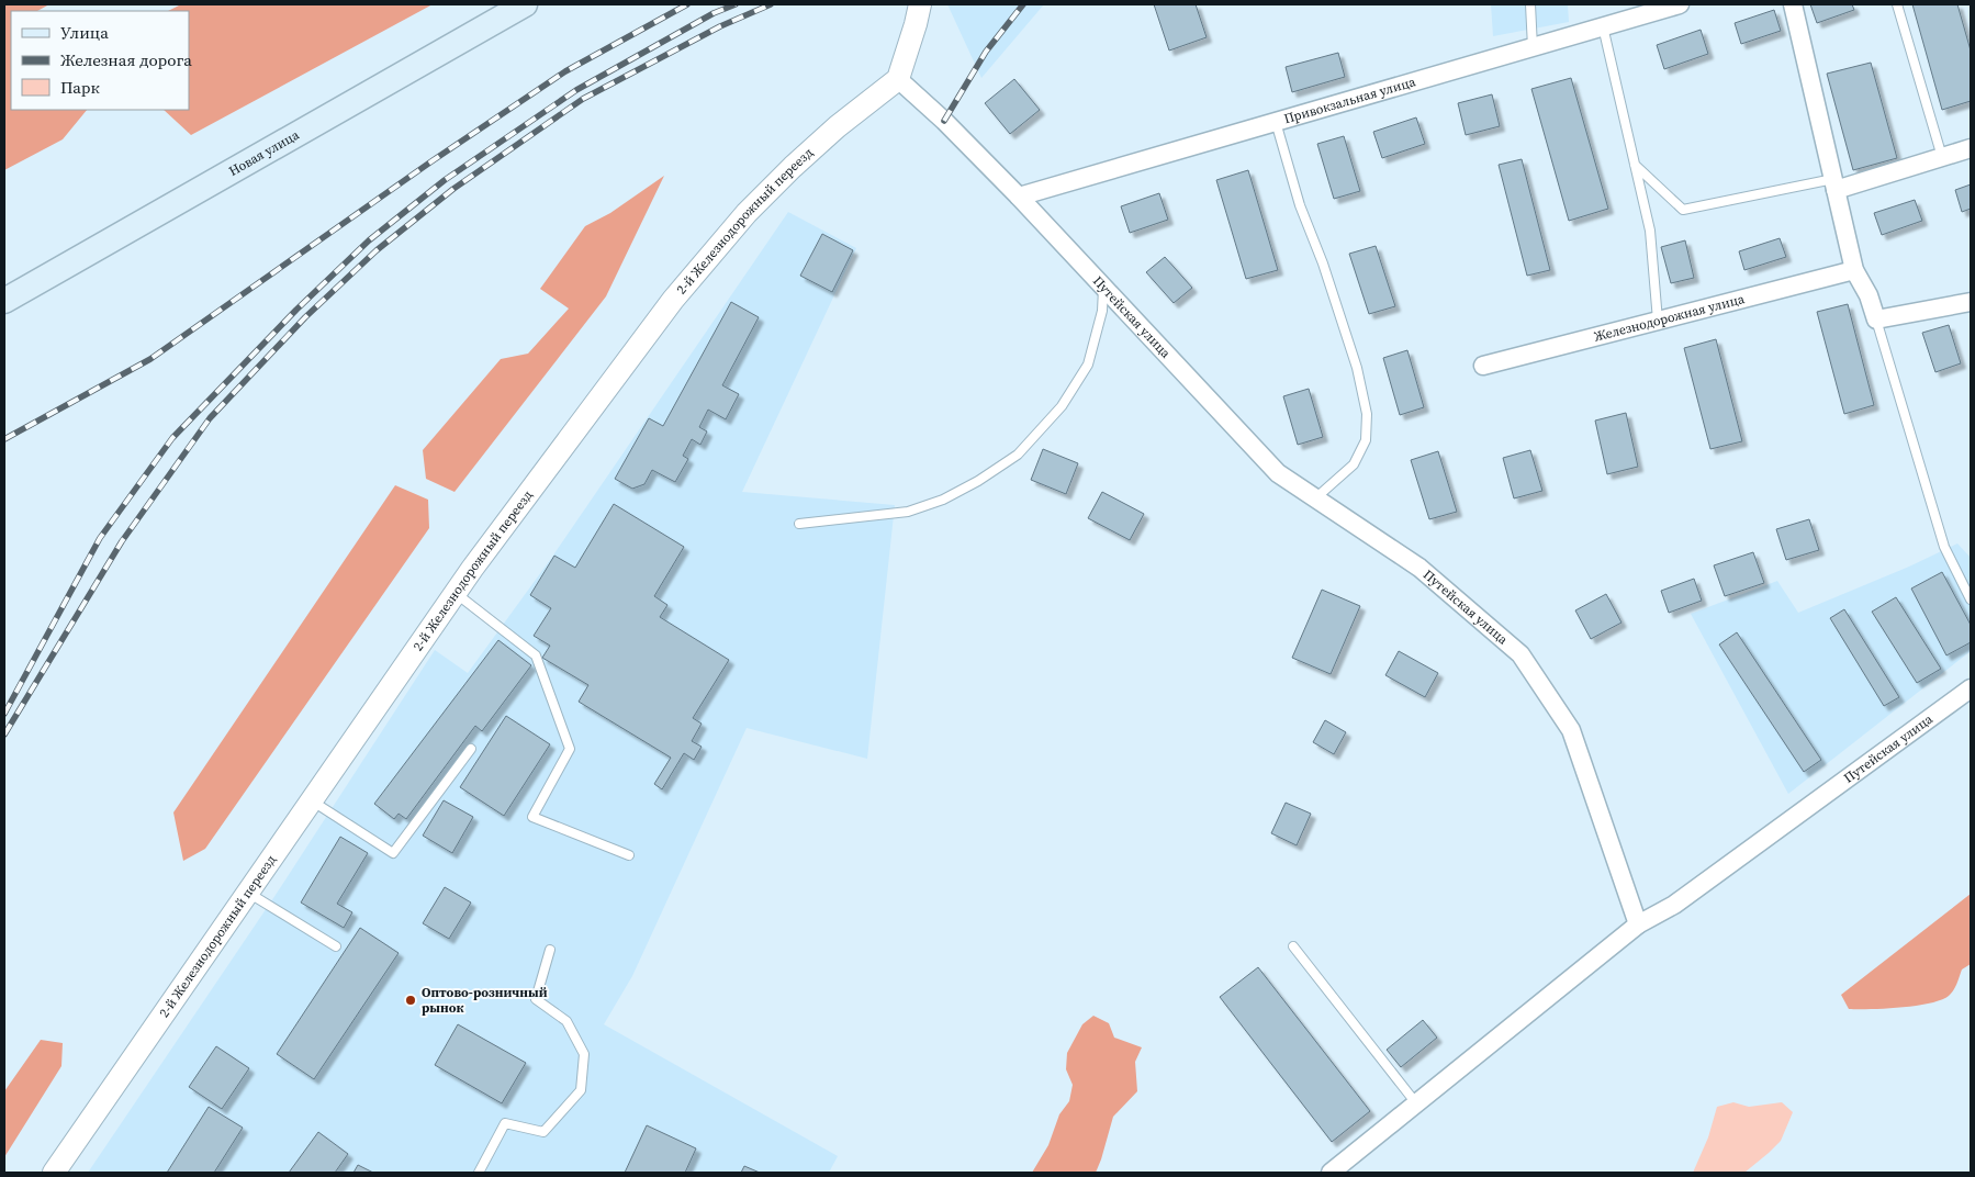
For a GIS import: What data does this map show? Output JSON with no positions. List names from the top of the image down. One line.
{"streets":{"main road":["Новая улица"],"street":["Привокзальная улица","2-й Железнодорожный переезд","Путейская улица","Железнодорожная улица"]},"crossings":[["Привокзальная улица","Путейская улица"],["2-й Железнодорожный переезд","Путейская улица"]],"places":["Оптово-розничный рынок"],"legend":["Улица","Железная дорога","Парк"]}
